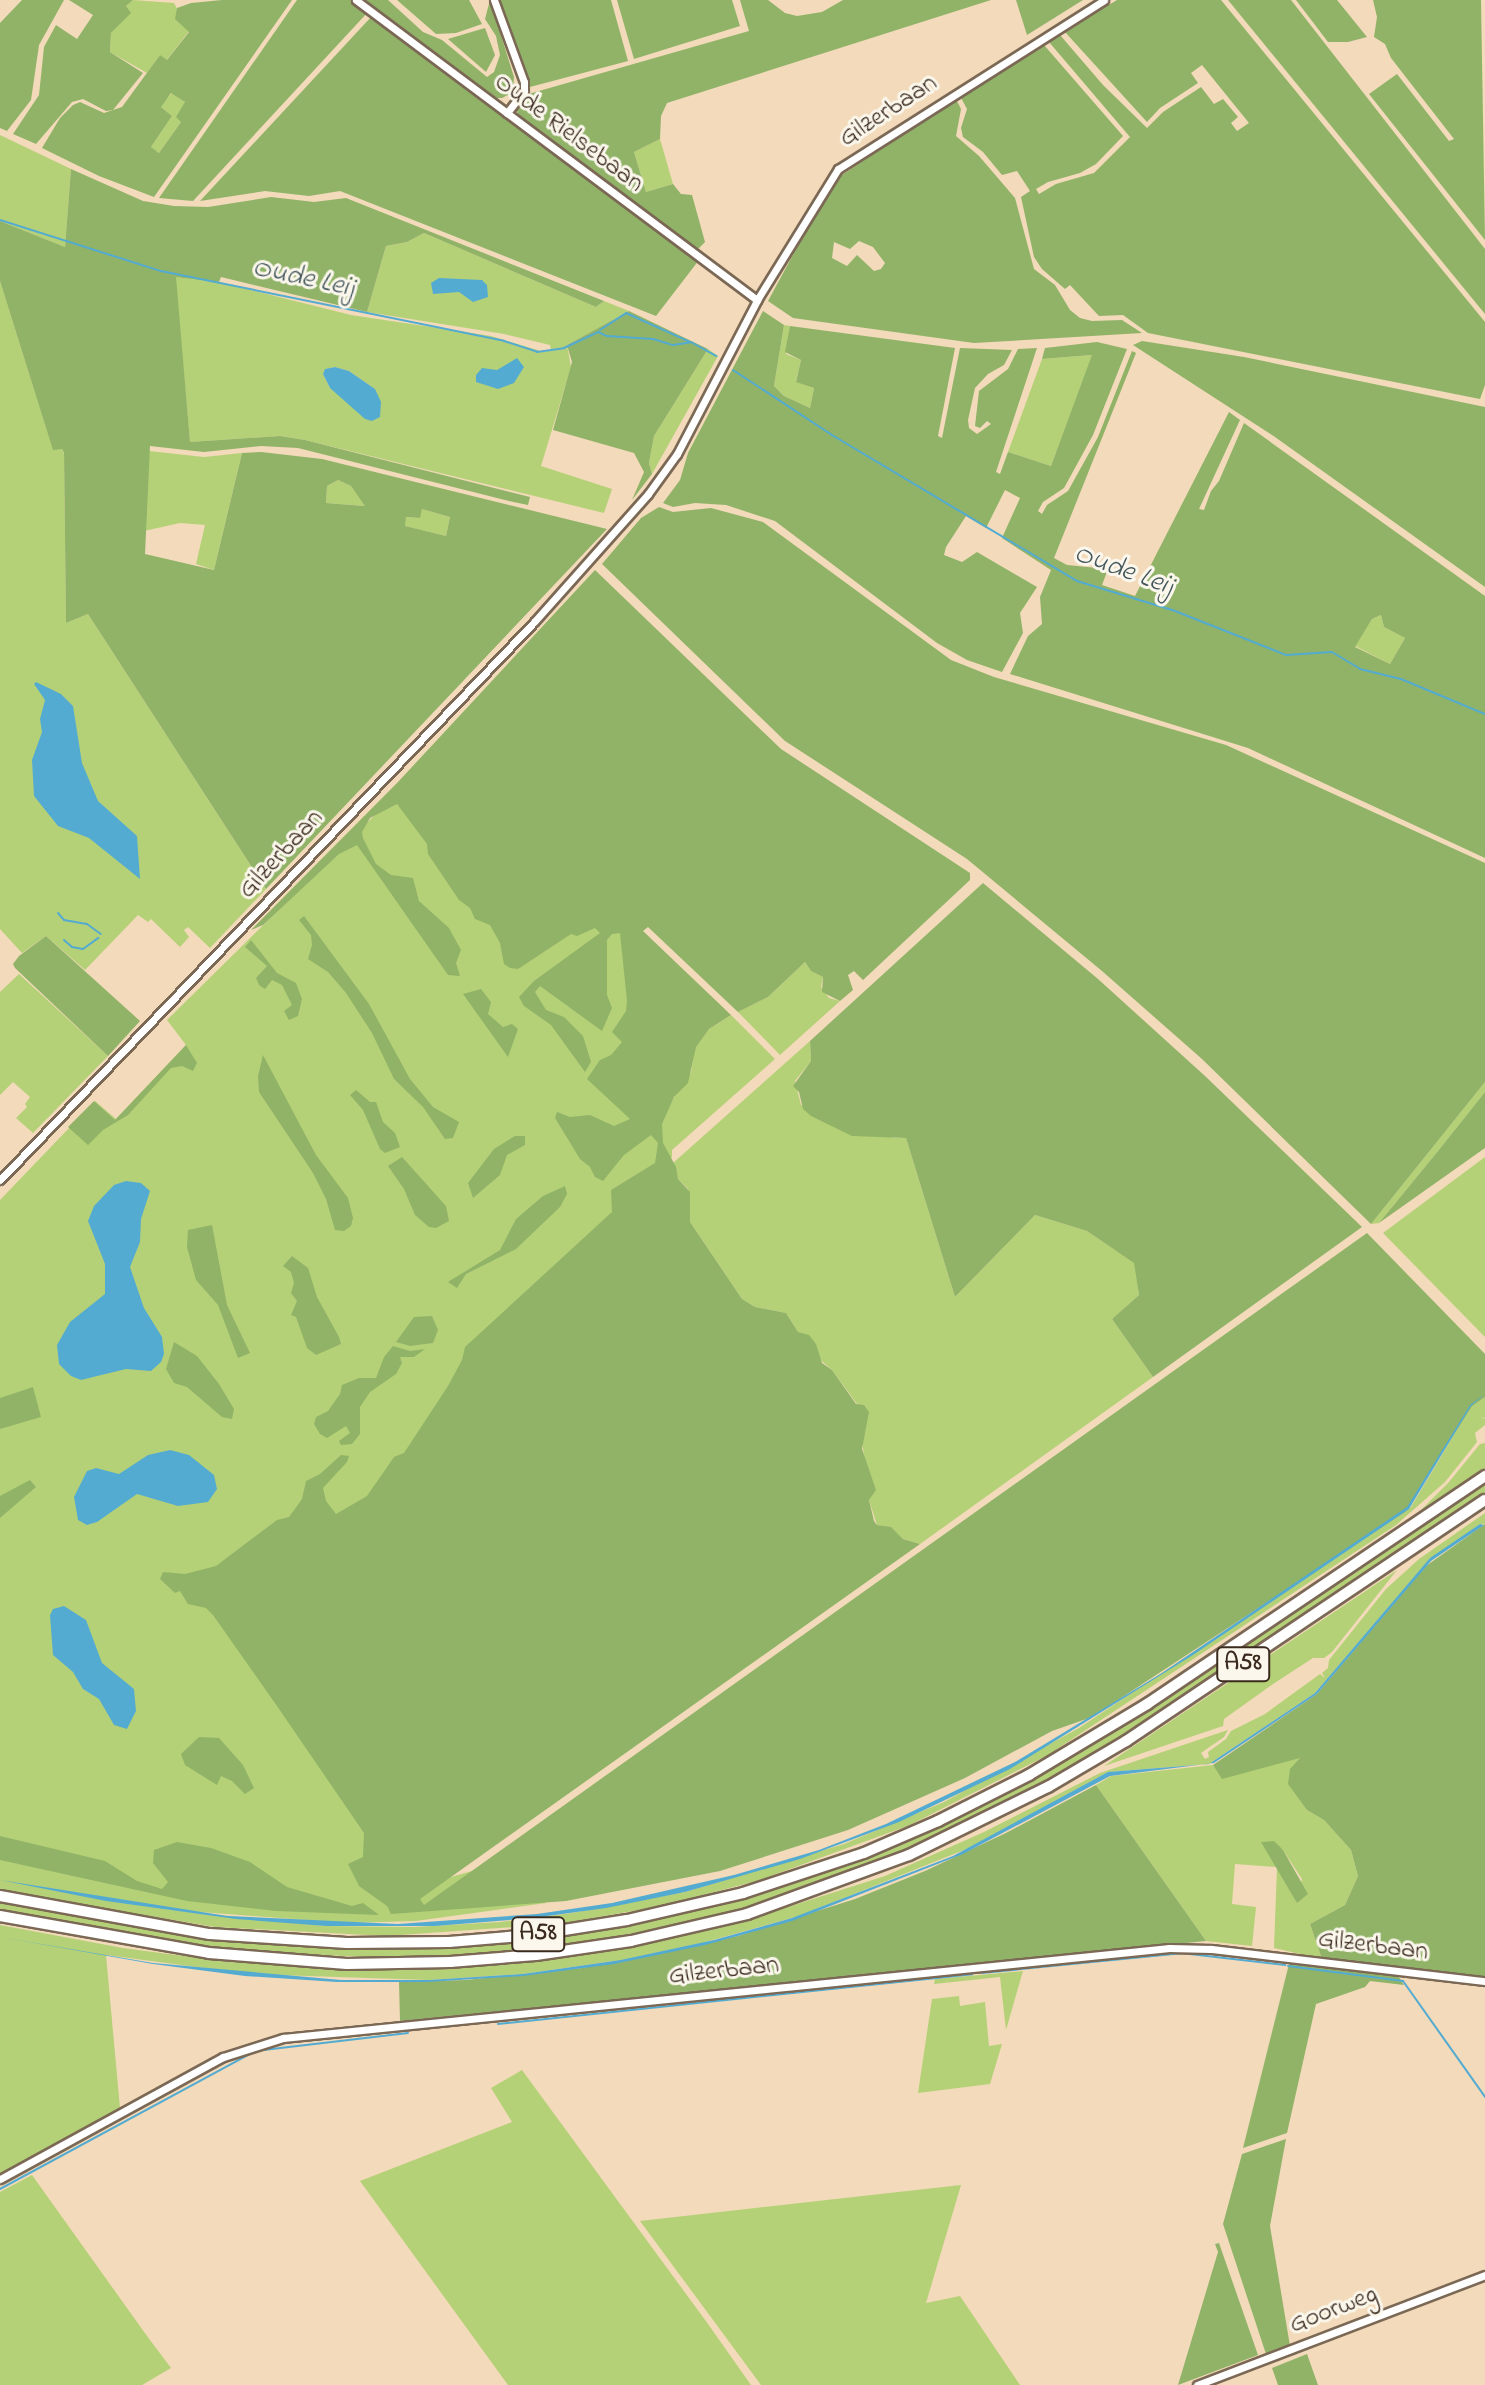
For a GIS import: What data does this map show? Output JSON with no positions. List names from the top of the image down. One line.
{"streets":{"highway":["A58"],"street":["Gilzerbaan","Oude Rielsebaan","Goorweg"]},"crossings":[["Gilzerbaan","Oude Rielsebaan"]],"water":["Oude Leij"]}
